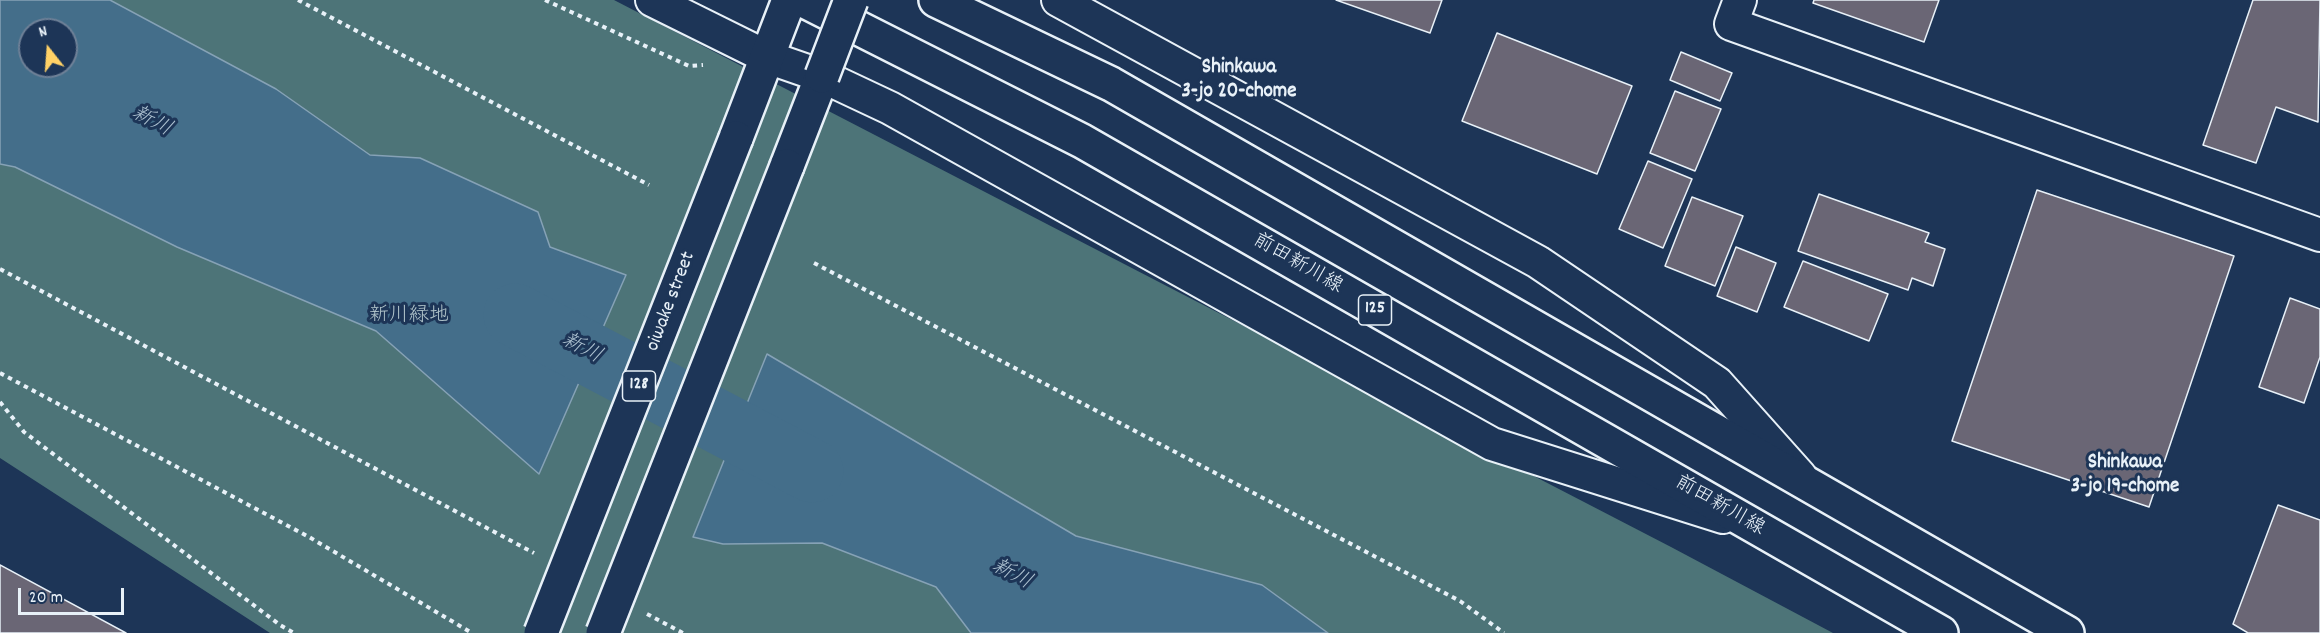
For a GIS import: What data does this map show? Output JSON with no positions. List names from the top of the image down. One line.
{"streets":{"main road":["前田新川線","oiwake street","125","128"]},"crossings":[["oiwake street","128"]],"districts":["Shinkawa 3-jo 20-chome","Shinkawa 3-jo 19-chome"],"water":["新川"],"parks":["新川緑地"],"scale_bar":"20 m","north":"top"}
